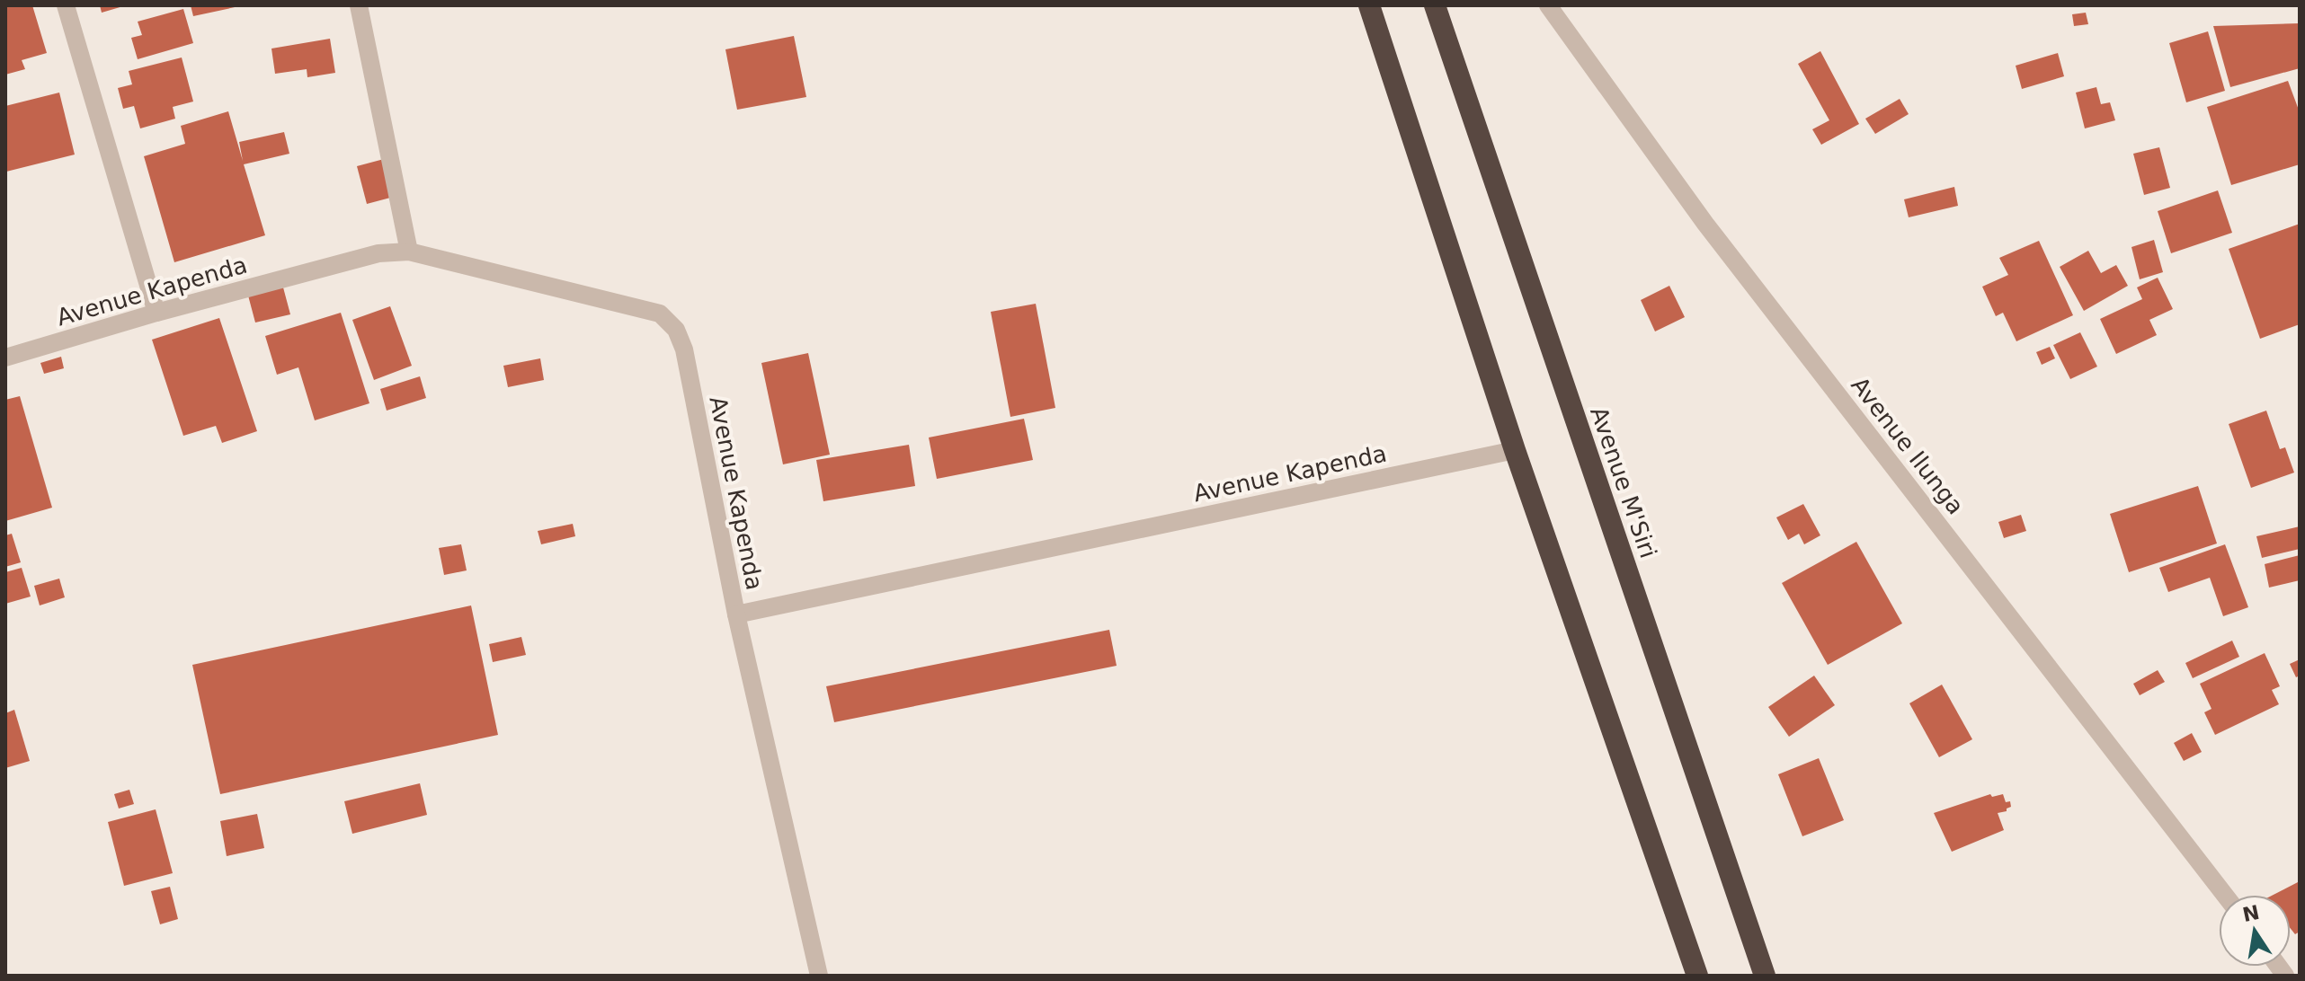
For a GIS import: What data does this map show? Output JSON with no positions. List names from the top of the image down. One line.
{"streets":{"highway":["Avenue M'Siri"],"street":["Avenue Kapenda","Avenue Ilunga"]},"north":"top"}
